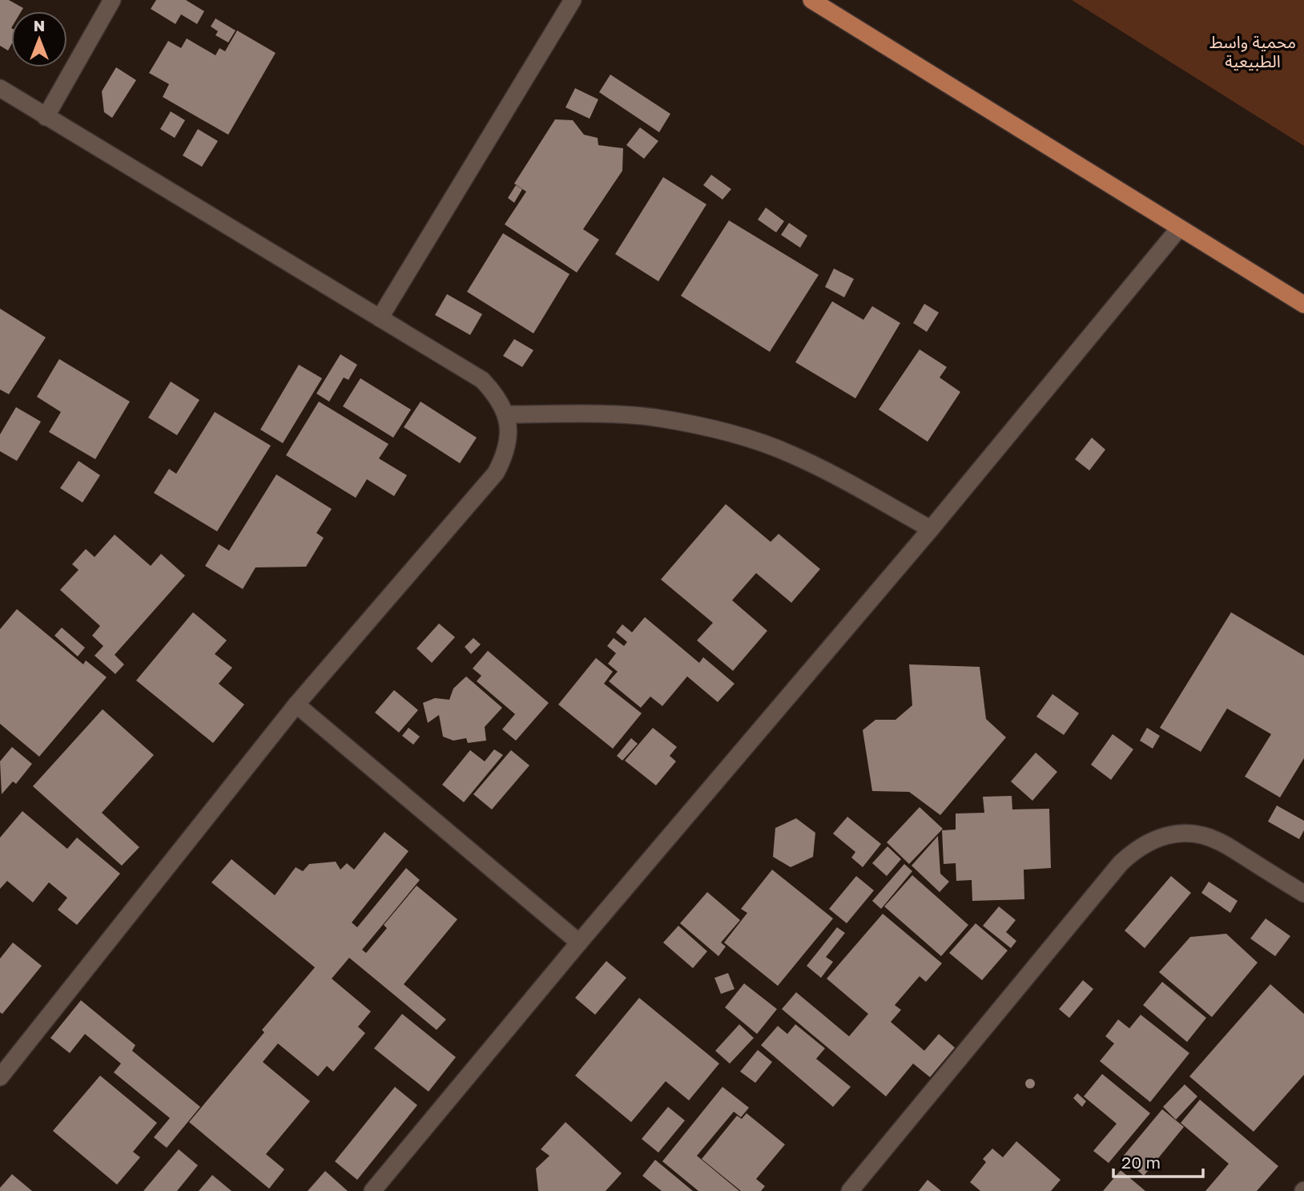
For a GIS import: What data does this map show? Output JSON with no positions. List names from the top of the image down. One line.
{"parks":["محمية واسط الطبيعية"],"scale_bar":"20 m","north":"top"}
